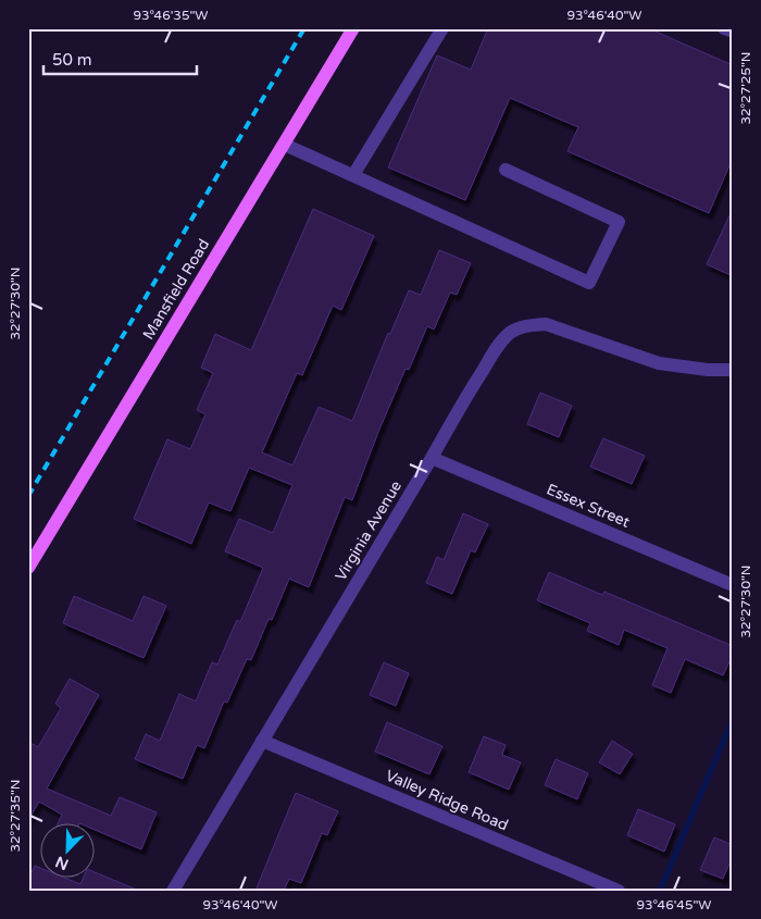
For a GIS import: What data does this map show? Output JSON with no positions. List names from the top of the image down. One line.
{"streets":{"main road":["Mansfield Road"],"street":["Essex Street","Virginia Avenue","Valley Ridge Road"]},"crossings":[["Essex Street","Virginia Avenue"],["Virginia Avenue","Valley Ridge Road"]],"scale_bar":"50 m","north":"bottom left","coordinates":["93°46'35\"W","93°46'40\"W","32°27'25\"N","32°27'30\"N","32°27'35\"N","93°46'45\"W"]}
